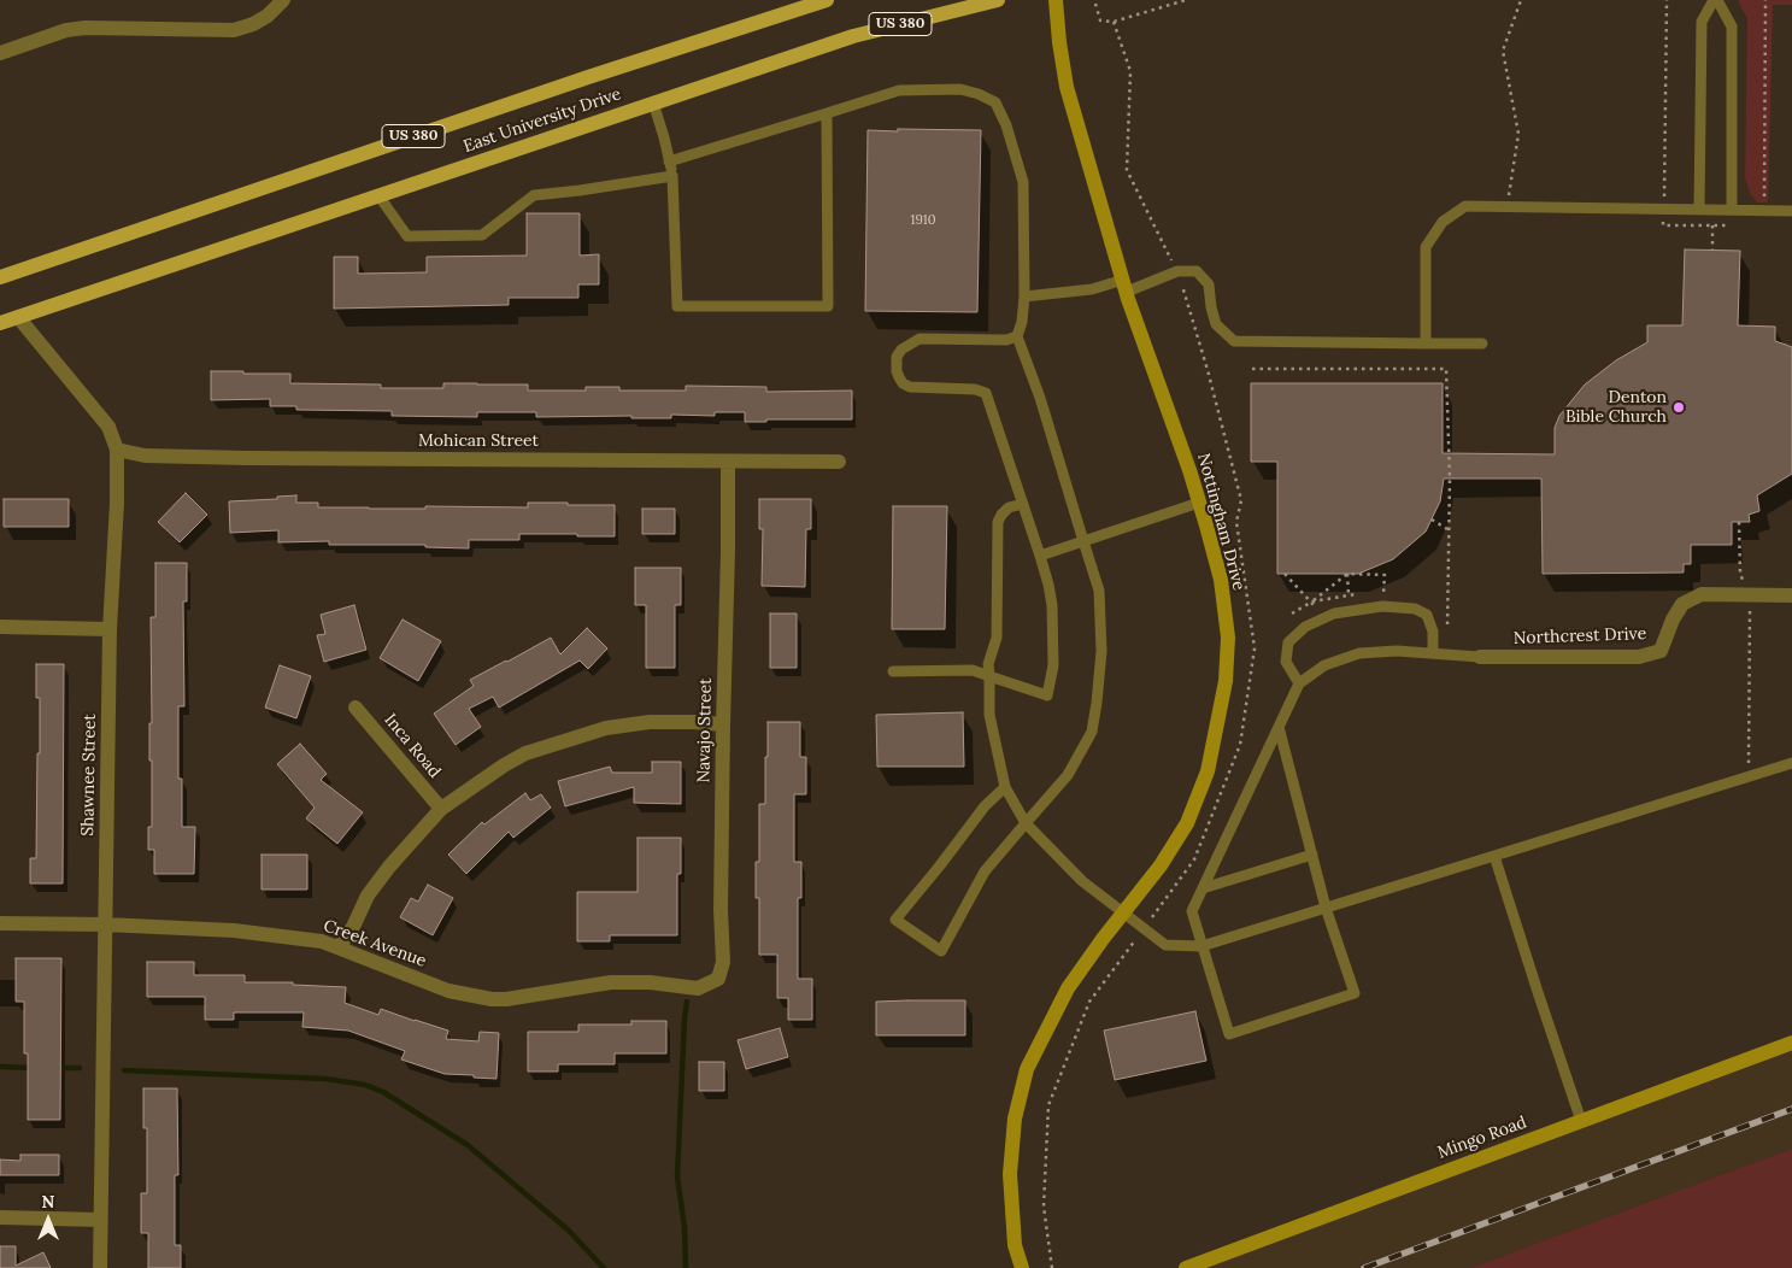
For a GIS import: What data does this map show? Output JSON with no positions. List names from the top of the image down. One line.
{"streets":{"main road":["US 380","East University Drive"],"street":["Mohican Street","Nottingham Drive","Northcrest Drive","Navajo Street","Inca Road","Shawnee Street","Creek Avenue","Mingo Road"]},"crossings":[["East University Drive","Shawnee Street"],["Mohican Street","Navajo Street"],["Mohican Street","Shawnee Street"],["Navajo Street","Creek Avenue"],["Shawnee Street","Creek Avenue"]],"places":["Denton Bible Church"],"house_numbers":["1910"],"north":"top"}
